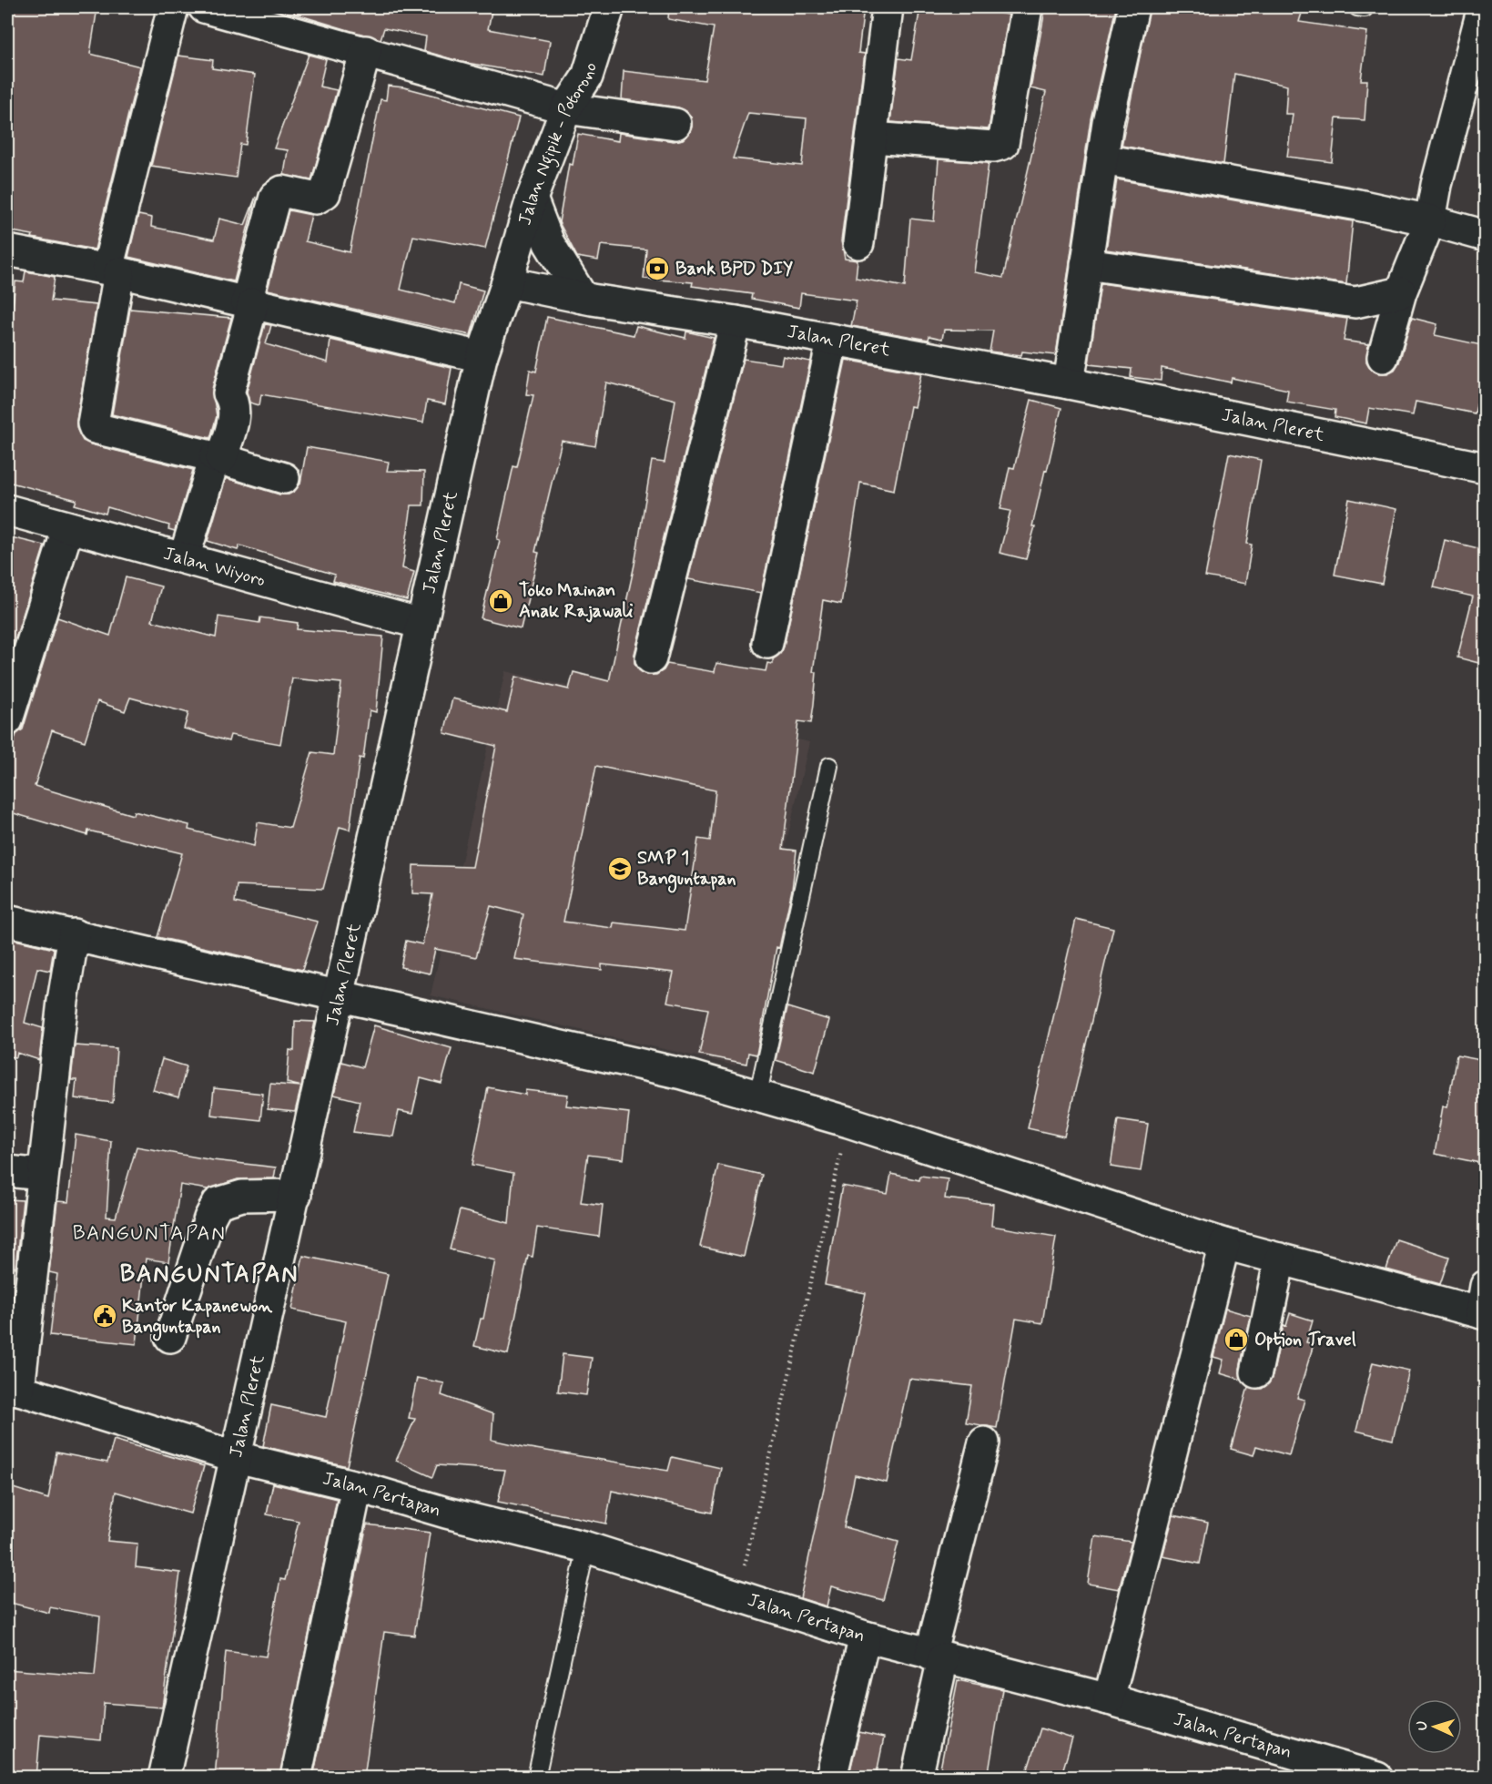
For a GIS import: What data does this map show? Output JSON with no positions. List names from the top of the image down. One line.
{"streets":{"street":["Jalan Ngipik - Potorono","Jalan Pleret","Jalan Wiyoro","Jalan Pertapan"]},"crossings":[["Jalan Ngipik - Potorono","Jalan Pleret"],["Jalan Pleret","Jalan Wiyoro"],["Jalan Pleret","Jalan Pertapan"]],"districts":["BANGUNTAPAN","BANGUNTAPAN"],"places":{"bank":["Bank BPD DIY"],"shop":["Toko Mainan Anak Rajawali","Option Travel"],"school or university":["SMP 1 Banguntapan"],"public building":["Kantor Kapanewon Banguntapan"]},"north":"left"}
